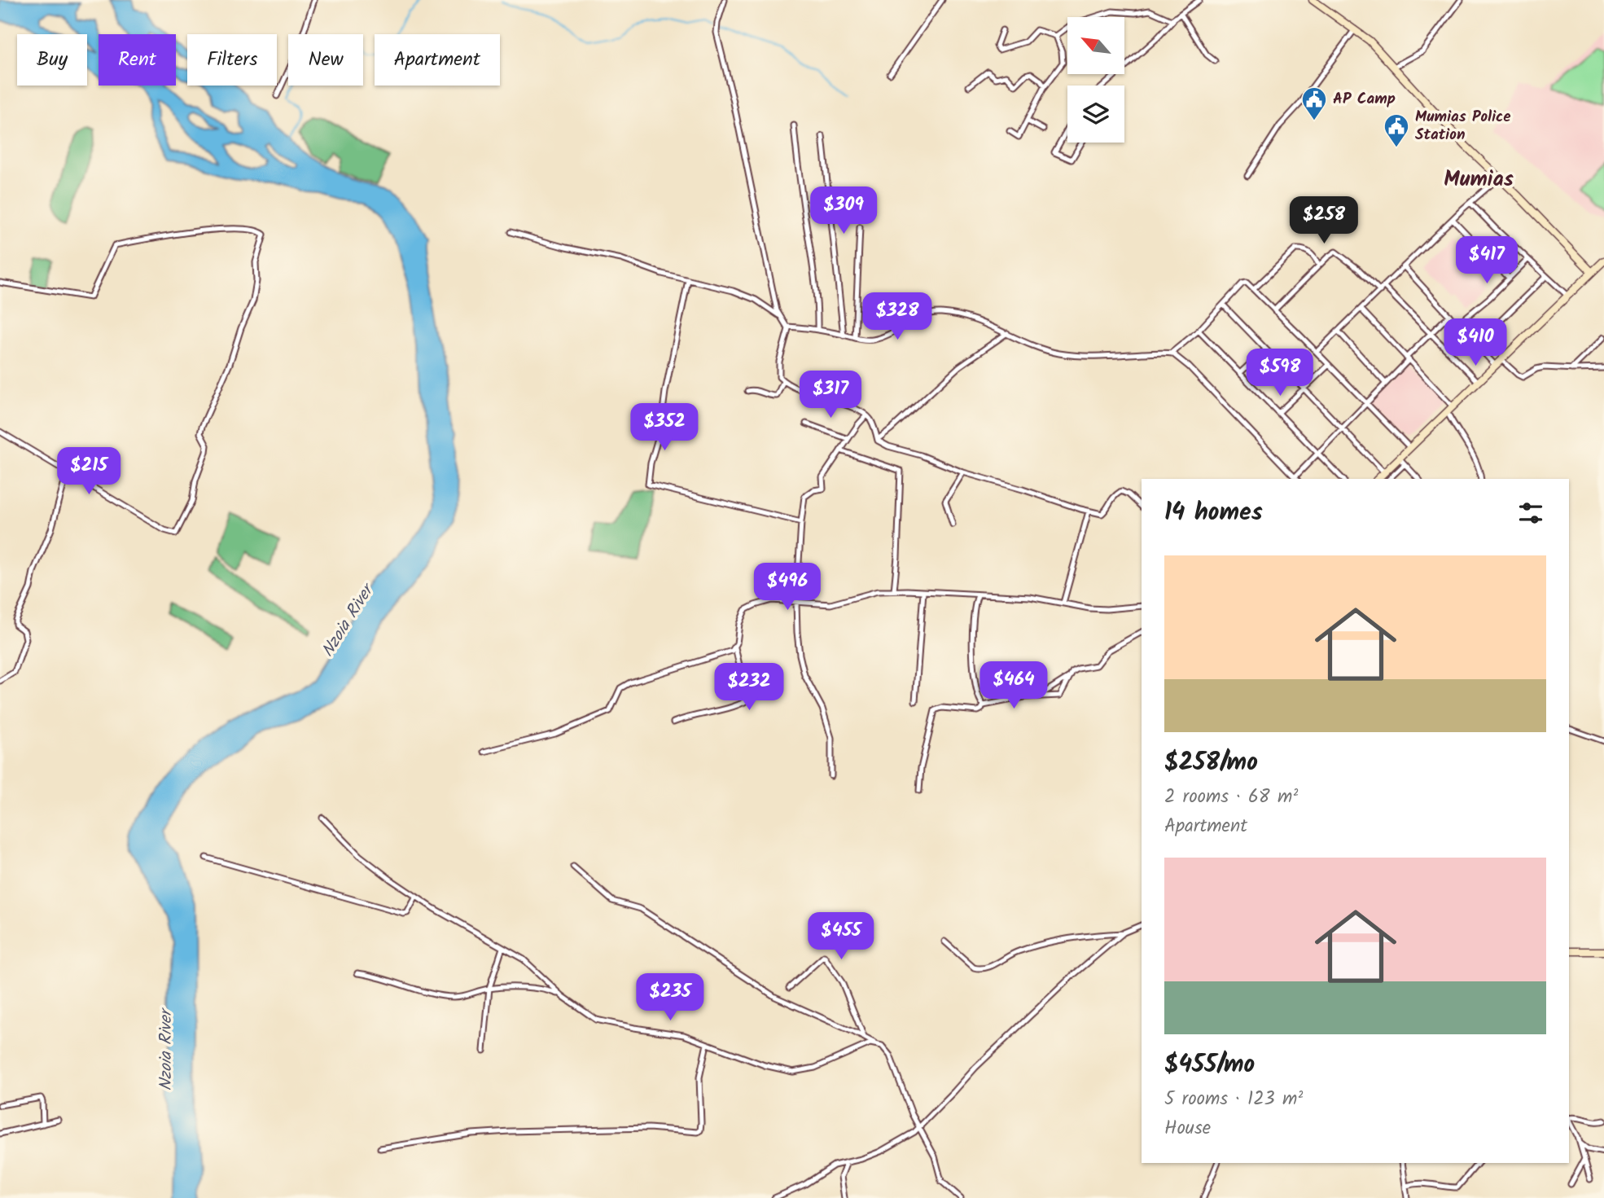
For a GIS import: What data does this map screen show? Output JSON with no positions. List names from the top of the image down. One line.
{"districts":["Mumias"],"water":["Nzoia River"],"places":{"public building":["AP Camp","Mumias Police Station"]},"north":"top left","page":{"chip":["Buy","Rent","Filters","New","Apartment"],"price":["$309","$258","$417","$328","$410","$598","$317","$352","$215","$496","$464","$232","$455","$235"],"heading":"14 homes","list":[{"name":"$258/mo","note":"2 rooms · 68 m² · Apartment"},{"name":"$455/mo","note":"5 rooms · 123 m² · House"}]}}
